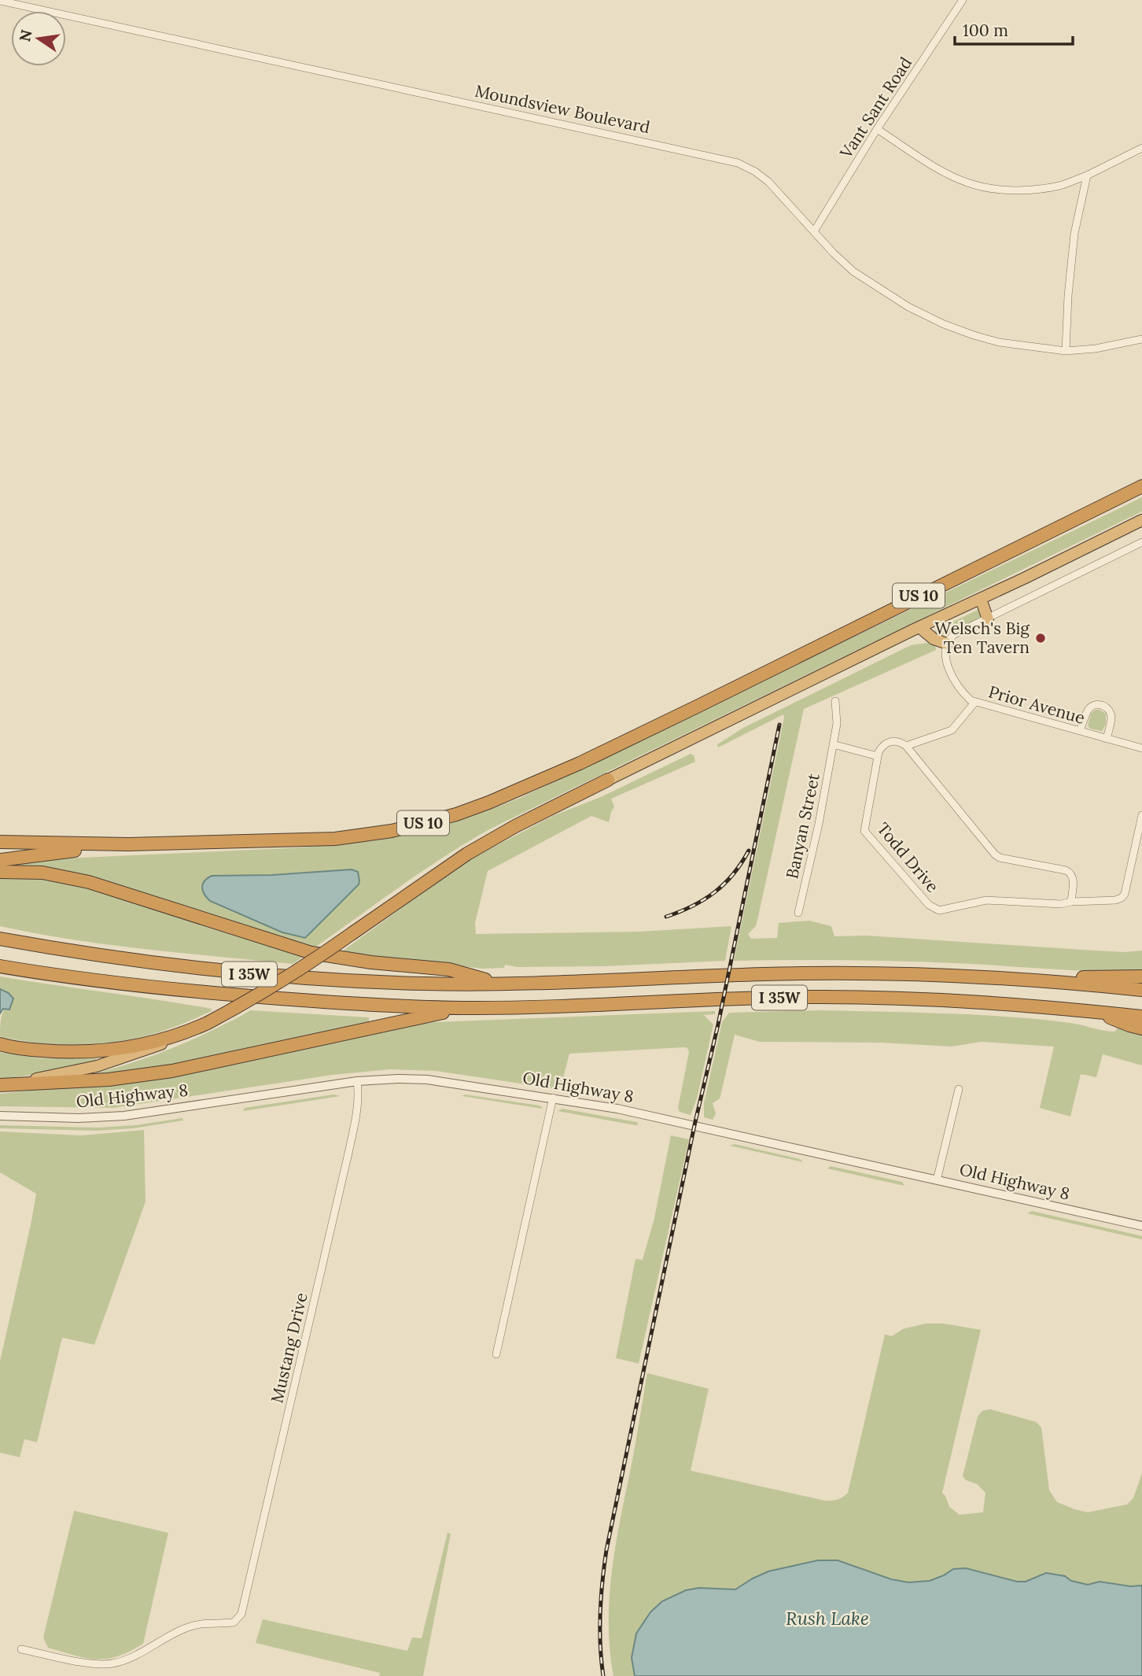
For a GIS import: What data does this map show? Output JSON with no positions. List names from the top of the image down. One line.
{"streets":{"highway":["US 10","I 35W"],"street":["Vant Sant Road","Moundsview Boulevard","Prior Avenue","Banyan Street","Todd Drive","Old Highway 8","Mustang Drive"]},"crossings":[["Vant Sant Road","Moundsview Boulevard"],["Old Highway 8","Mustang Drive"]],"water":["Rush Lake"],"places":["Welsch's Big Ten Tavern"],"scale_bar":"100 m","north":"left"}
